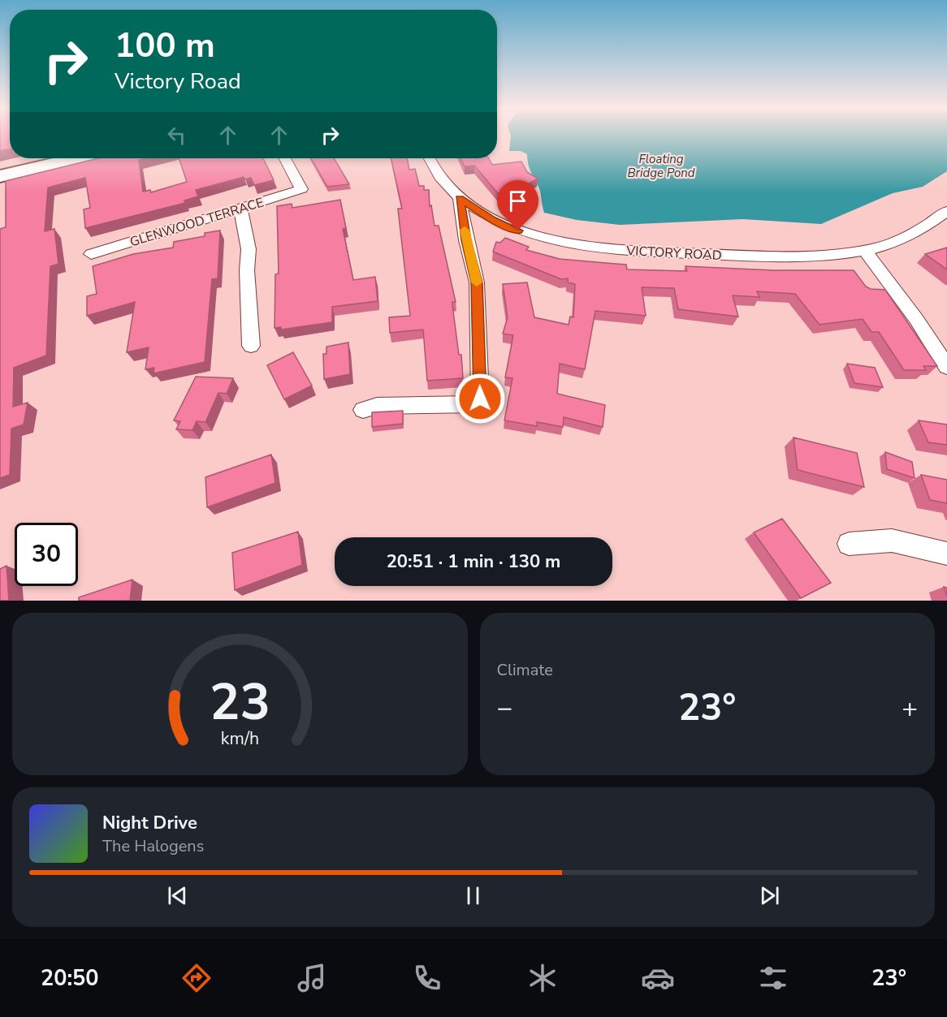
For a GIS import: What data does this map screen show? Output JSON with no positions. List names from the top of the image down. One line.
{"streets":{"street":["GLENWOOD TERRACE","VICTORY ROAD"]},"water":["Floating Bridge Pond"],"page":{"turn":["100 m","Victory Road"],"limit":"30","trip":"20:51 · 1 min · 130 m","tile":"Climate","heat":["−","23°","+"],"song":["Night Drive","The Halogens"],"tabs":["20:50","23°"],"gauge":["23","km/h"]}}
